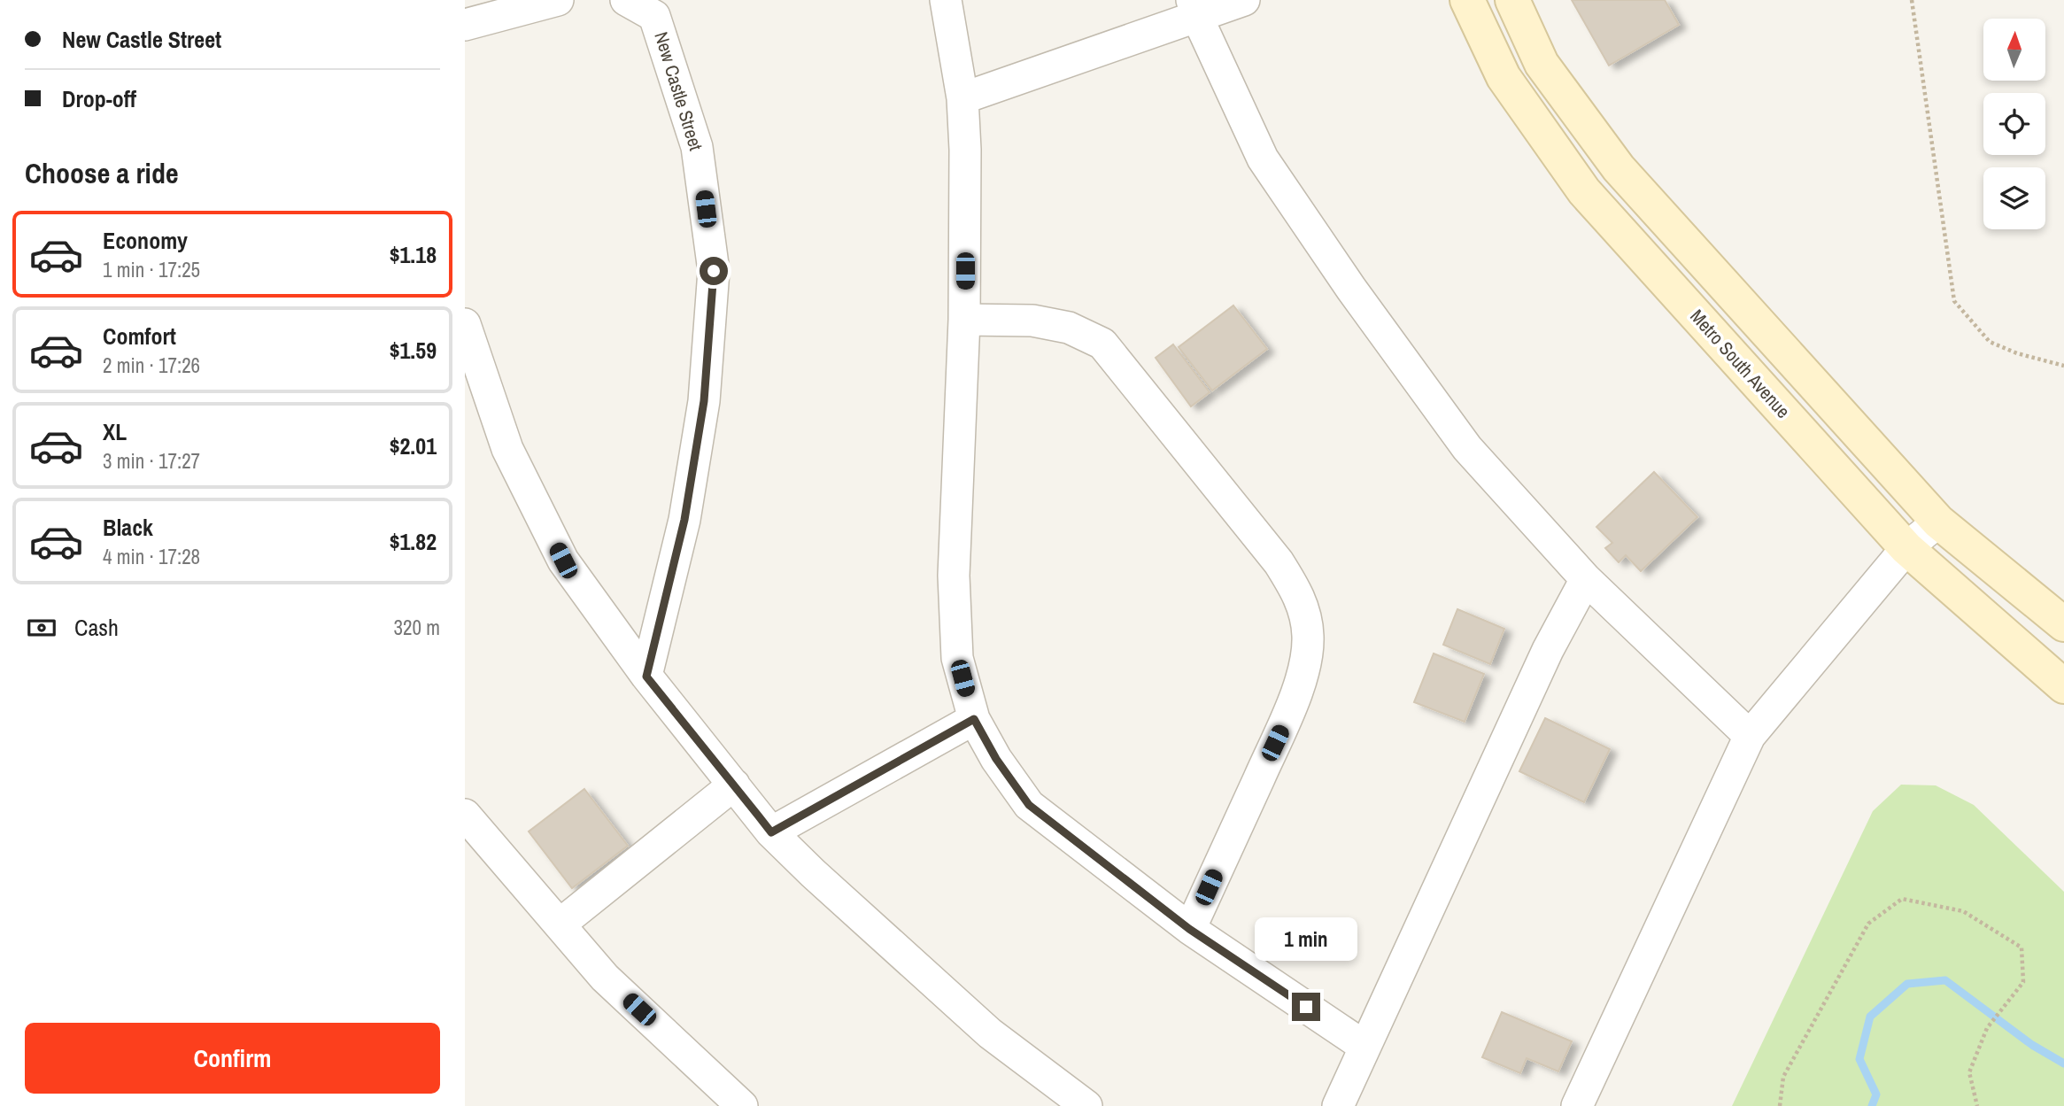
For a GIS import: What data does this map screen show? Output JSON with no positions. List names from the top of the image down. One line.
{"streets":{"street":["New Castle Street","Metro South Avenue"]},"north":"top","page":{"banner":["New Castle Street","Drop-off"],"heading":"Choose a ride","list":[{"name":"Economy","note":"1 min · 17:25","value":"$1.18"},{"name":"Comfort","note":"2 min · 17:26","value":"$1.59"},{"name":"XL","note":"3 min · 17:27","value":"$2.01"},{"name":"Black","note":"4 min · 17:28","value":"$1.82"}],"pay":["Cash","320 m"],"bubble":"1 min","buttons":"Confirm"}}
